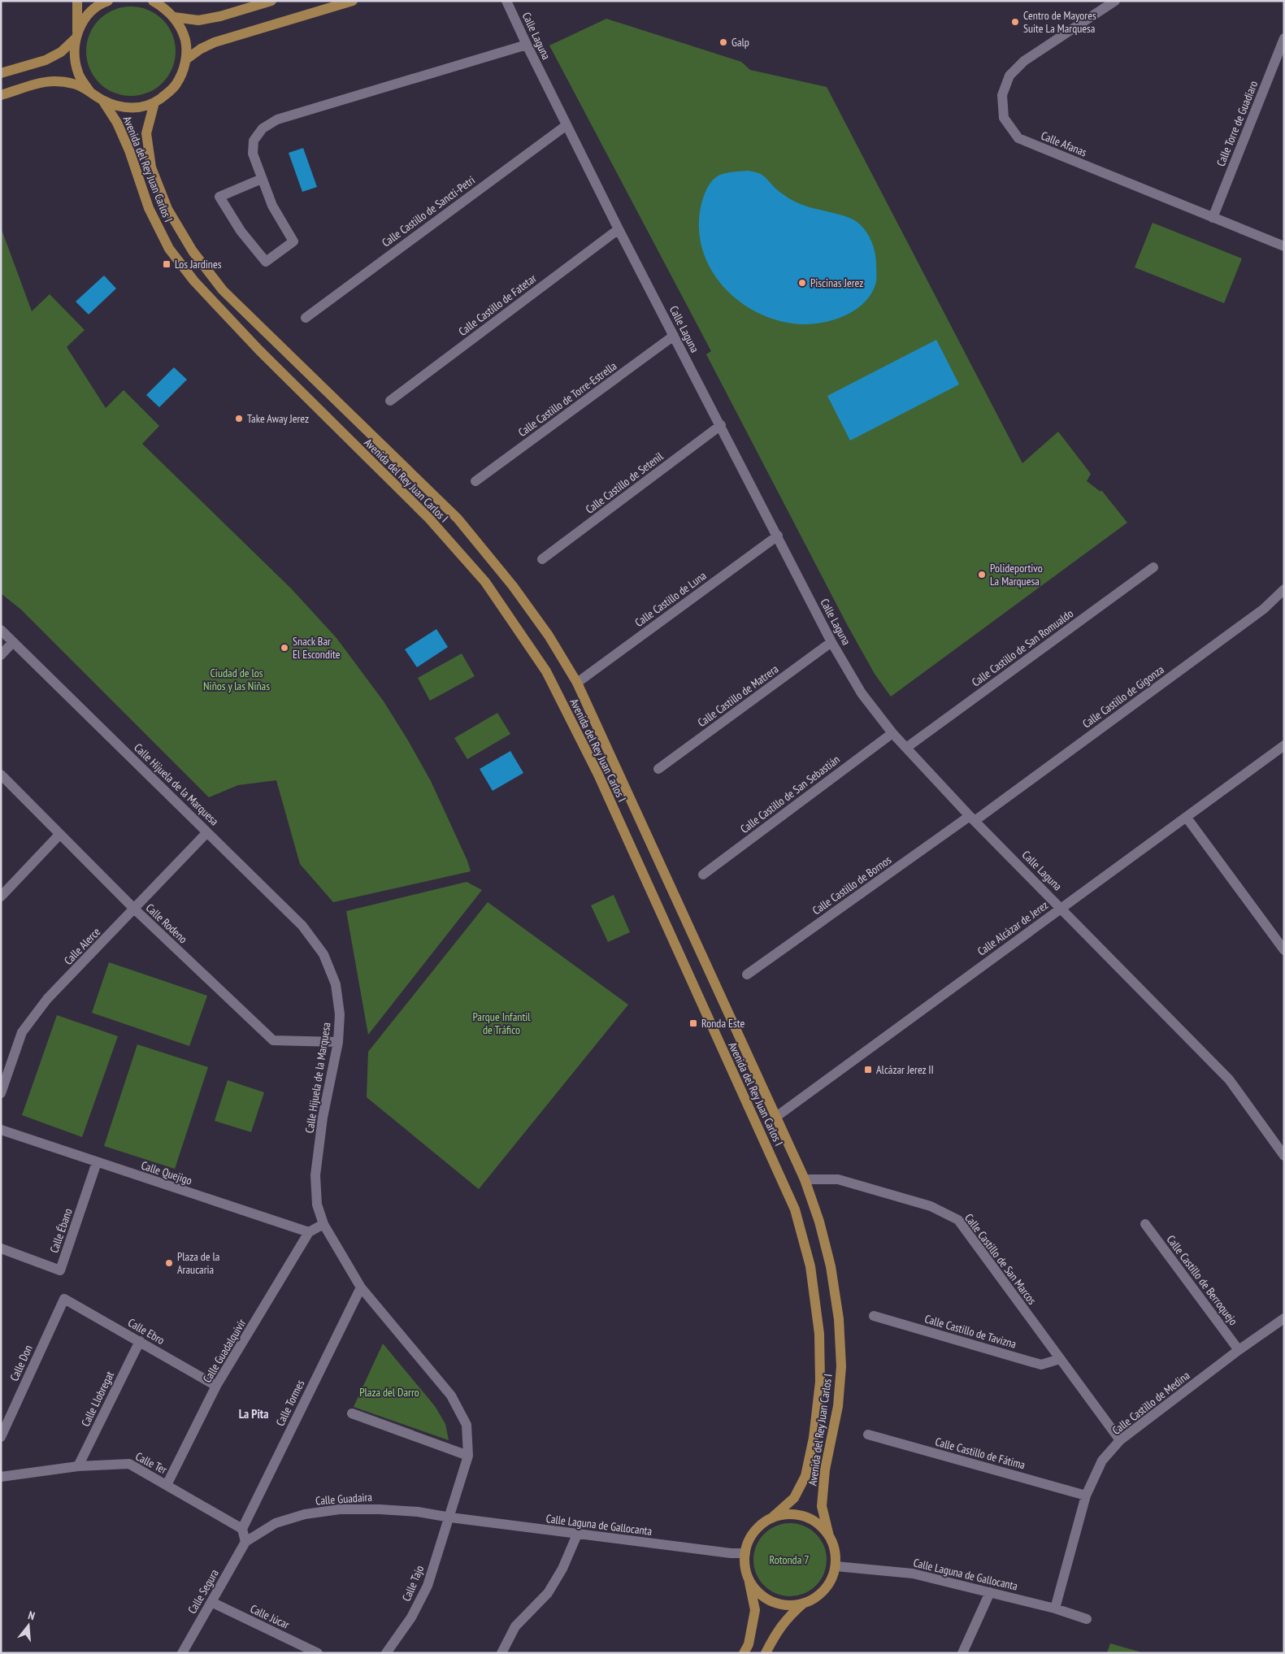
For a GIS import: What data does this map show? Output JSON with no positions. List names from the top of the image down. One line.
{"streets":{"main road":["Avenida del Rey Juan Carlos I"],"street":["Calle Laguna","Calle Torre de Guadiaro","Calle Afanas","Calle Castillo de Sancti-Petri","Calle Castillo de Fatetar","Calle Castillo de Torre-Estrella","Calle Castillo de Setenil","Calle Castillo de Luna","Calle Castillo de San Romualdo","Calle Castillo de Matrera","Calle Castillo de Gigonza","Calle Hijuela de la Marquesa","Calle Castillo de San Sebastián","Calle Castillo de Bornos","Calle Rodeno","Calle Alcázar de Jerez","Calle Alerce","Calle Quejigo","Calle Ébano","Calle Castillo de San Marcos","Calle Castillo de Berroquejo","Calle Ebro","Calle Castillo de Tavizna","Calle Guadalquivir","Calle Don","Calle Llobregat","Calle Tormes","Calle Castillo de Medina","Calle Castillo de Fátima","Calle Ter","Calle Guadaira","Calle Laguna de Gallocanta","Calle Tajo","Calle Segura","Calle Júcar"]},"crossings":[["Calle Laguna","Calle Castillo de Sancti-Petri"],["Calle Laguna","Calle Castillo de Fatetar"],["Calle Laguna","Calle Castillo de Torre-Estrella"],["Calle Laguna","Calle Castillo de Setenil"],["Calle Laguna","Calle Castillo de Luna"],["Calle Laguna","Calle Castillo de San Romualdo"],["Calle Laguna","Calle Castillo de Matrera"],["Calle Laguna","Calle Castillo de Gigonza"],["Calle Laguna","Calle Castillo de San Sebastián"],["Calle Laguna","Calle Castillo de Bornos"],["Calle Laguna","Calle Alcázar de Jerez"],["Calle Torre de Guadiaro","Calle Afanas"],["Avenida del Rey Juan Carlos I","Calle Castillo de Luna"],["Avenida del Rey Juan Carlos I","Calle Alcázar de Jerez"],["Avenida del Rey Juan Carlos I","Calle Castillo de San Marcos"],["Avenida del Rey Juan Carlos I","Calle Laguna de Gallocanta"],["Calle Castillo de Gigonza","Calle Castillo de Bornos"],["Calle Hijuela de la Marquesa","Calle Rodeno"],["Calle Hijuela de la Marquesa","Calle Alerce"],["Calle Hijuela de la Marquesa","Calle Tormes"],["Calle Hijuela de la Marquesa","Calle Guadaira"],["Calle Hijuela de la Marquesa","Calle Laguna de Gallocanta"],["Calle Hijuela de la Marquesa","Calle Tajo"],["Calle Rodeno","Calle Alerce"],["Calle Quejigo","Calle Ébano"],["Calle Quejigo","Calle Guadalquivir"],["Calle Castillo de San Marcos","Calle Castillo de Tavizna"],["Calle Castillo de San Marcos","Calle Castillo de Medina"],["Calle Castillo de Berroquejo","Calle Castillo de Medina"],["Calle Ebro","Calle Guadalquivir"],["Calle Ebro","Calle Don"],["Calle Ebro","Calle Llobregat"],["Calle Guadalquivir","Calle Ter"],["Calle Llobregat","Calle Ter"],["Calle Tormes","Calle Ter"],["Calle Castillo de Medina","Calle Castillo de Fátima"],["Calle Castillo de Medina","Calle Laguna de Gallocanta"],["Calle Guadaira","Calle Laguna de Gallocanta"],["Calle Guadaira","Calle Tajo"],["Calle Guadaira","Calle Segura"],["Calle Laguna de Gallocanta","Calle Tajo"],["Calle Segura","Calle Júcar"]],"districts":["La Pita"],"parks":["Ciudad de los Niños y las Niñas","Parque Infantil de Tráfico","Plaza del Darro","Rotonda 7"],"places":{"other":["Centro de Mayores Suite La Marquesa","Galp","Piscinas Jerez","Take Away Jerez","Polideportivo La Marquesa","Snack Bar El Escondite","Plaza de la Araucaria"],"transit":["Los Jardines","Ronda Este","Alcázar Jerez II"]},"north":"top"}
